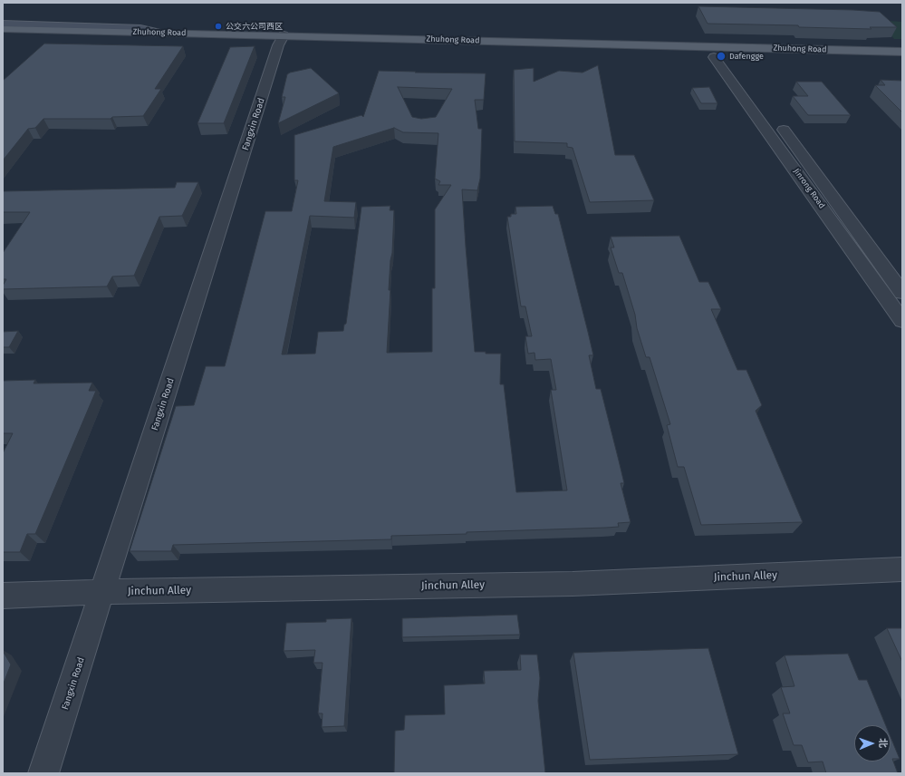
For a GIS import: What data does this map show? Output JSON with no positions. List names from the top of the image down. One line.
{"streets":{"main road":["Zhuhong Road"],"street":["Fangxin Road","Jinrong Road","Jinchun Alley"]},"crossings":[["Zhuhong Road","Fangxin Road"],["Zhuhong Road","Jinrong Road"],["Fangxin Road","Jinchun Alley"]],"places":["公交六公司西区","Dafengge"],"north":"right"}
